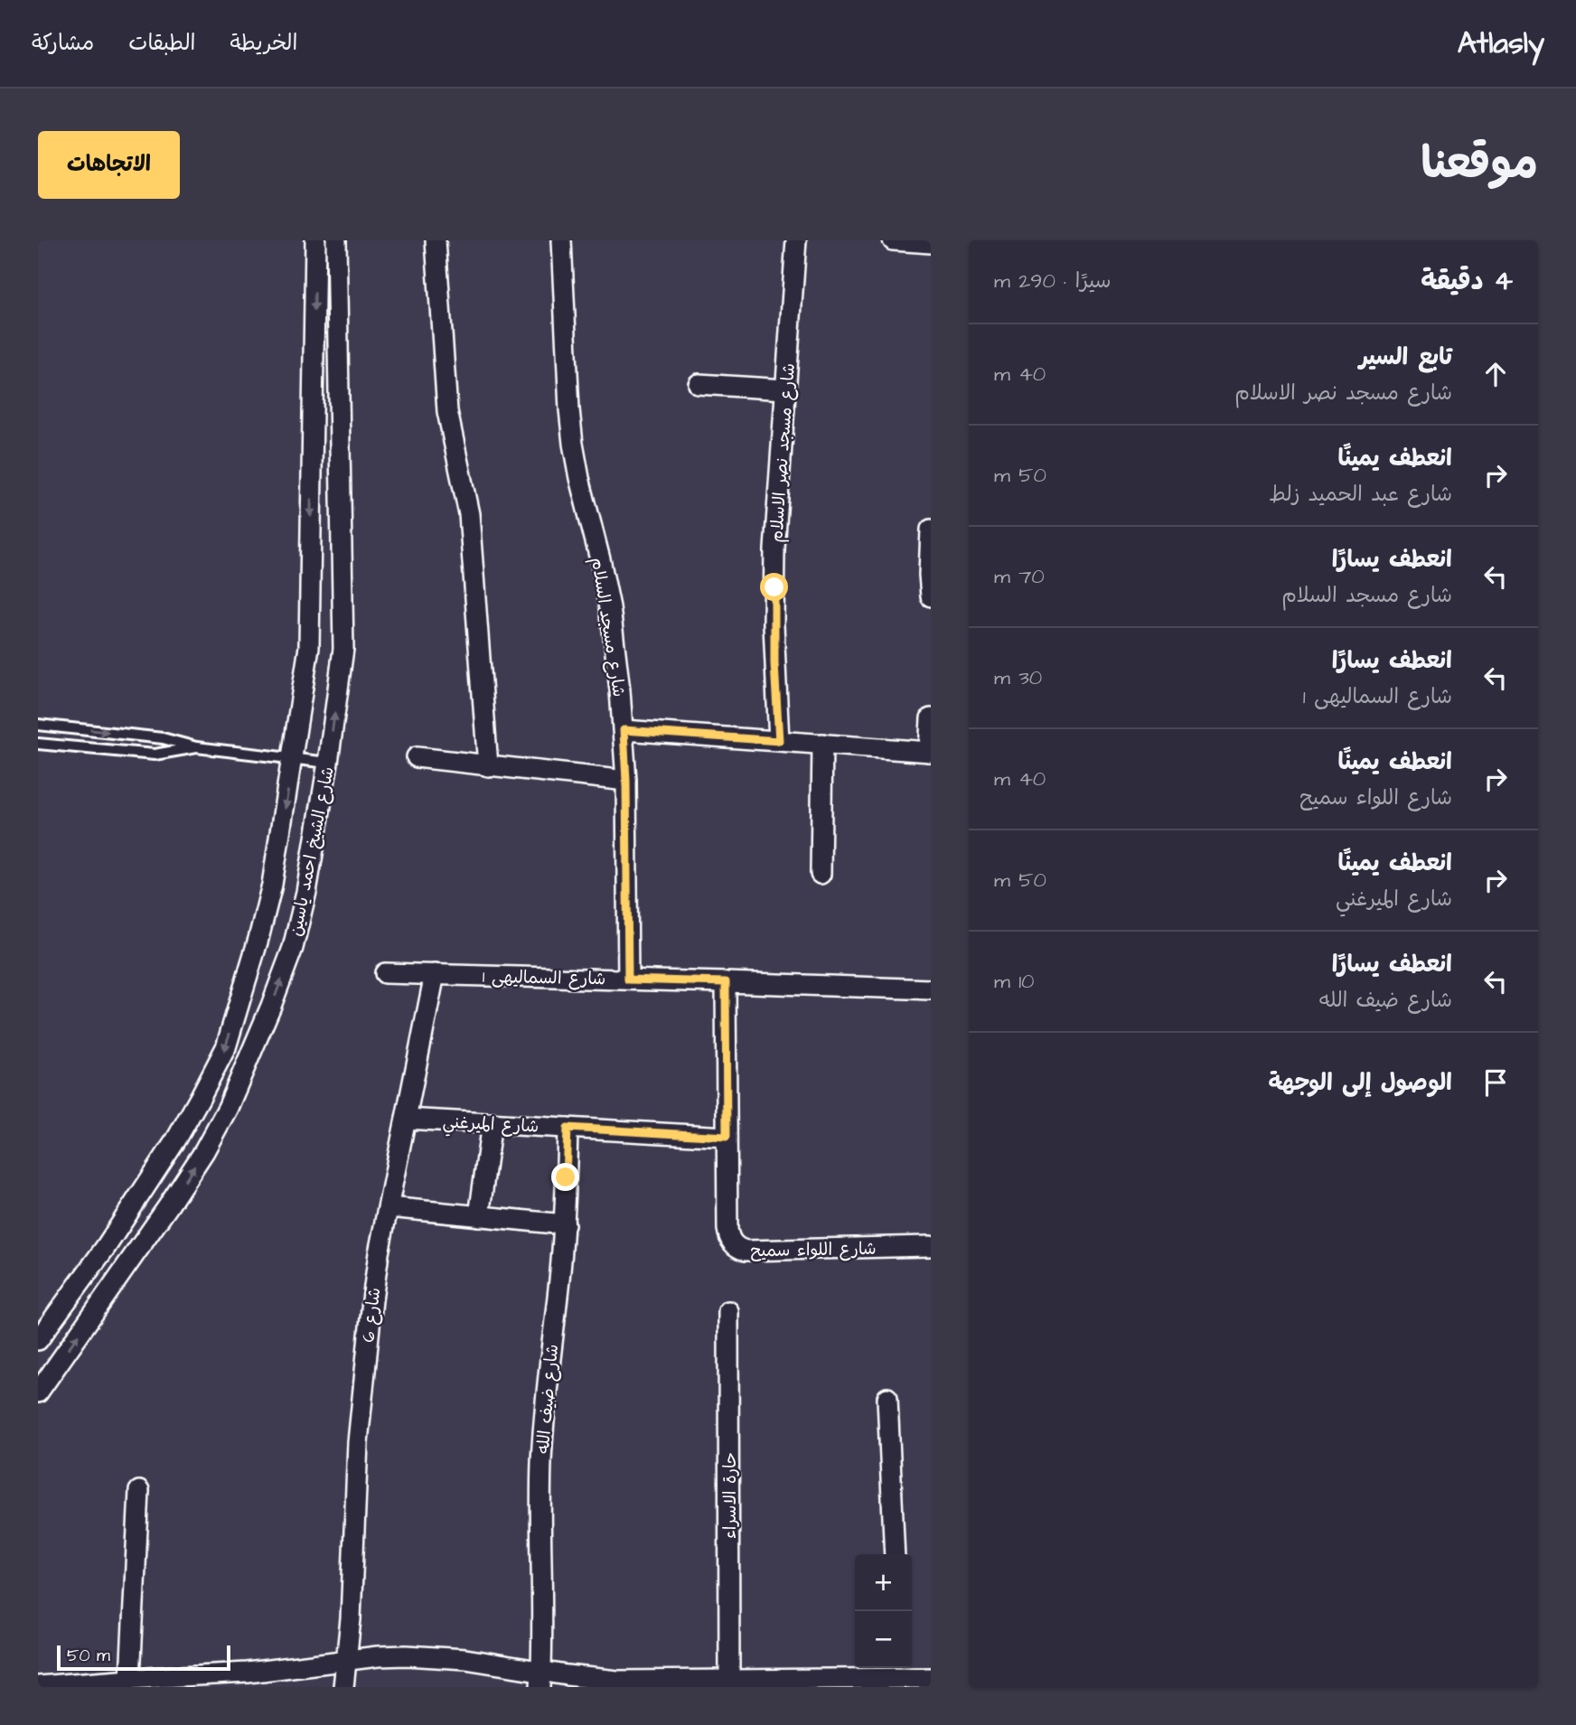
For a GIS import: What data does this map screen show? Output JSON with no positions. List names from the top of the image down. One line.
{"streets":{"street":["شارع مسجد نصر الاسلام","شارع مسجد السلام","شارع الشيخ احمد ياسين","شارع السماليهى 1","شارع الميرغني","شارع اللواء سميح","شارع 6","شارع ضيف الله","حارة الاسراء"]},"crossings":[["شارع مسجد السلام","شارع السماليهى 1"],["شارع السماليهى 1","شارع اللواء سميح"],["شارع السماليهى 1","شارع 6"],["شارع الميرغني","شارع اللواء سميح"],["شارع الميرغني","شارع 6"],["شارع الميرغني","شارع ضيف الله"]],"scale_bar":"50 m","page":{"header":"Atlasly","nav":["الخريطة","الطبقات","مشاركة"],"title":"موقعنا","buttons":"الاتجاهات","heading":["4 دقيقة","سيرًا · 290 m"],"list":[["تابع السير","شارع مسجد نصر الاسلام","40 m"],["انعطف يمينًا","شارع عبد الحميد زلط","50 m"],["انعطف يسارًا","شارع مسجد السلام","70 m"],["انعطف يسارًا","شارع السماليهى 1","30 m"],["انعطف يمينًا","شارع اللواء سميح","40 m"],["انعطف يمينًا","شارع الميرغني","50 m"],["انعطف يسارًا","شارع ضيف الله","10 m"],"الوصول إلى الوجهة"],"map_buttons":["+","−"],"scale":"50 m"}}
